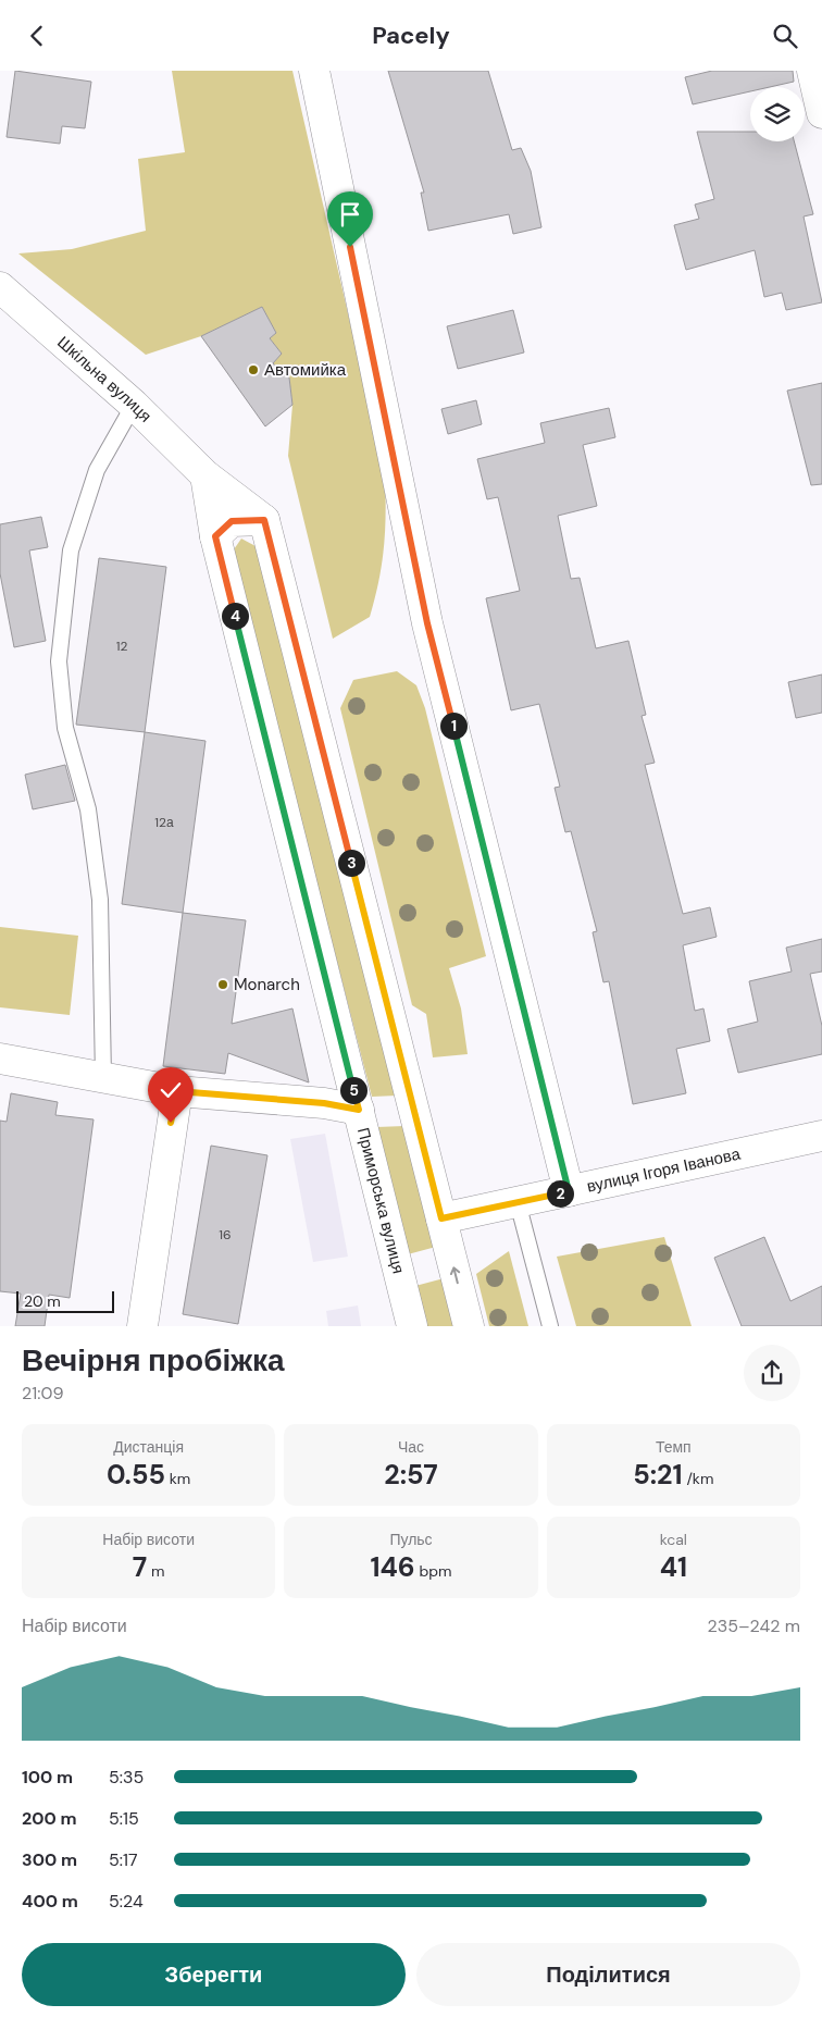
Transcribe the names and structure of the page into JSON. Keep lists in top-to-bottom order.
{
  "streets": {
    "street": ["Шкільна вулиця", "вулиця Ігоря Іванова", "Приморська вулиця"]
  },
  "crossings": [
    ["Шкільна вулиця", "Приморська вулиця"]
  ],
  "places": ["Автомийка", "Monarch"],
  "house_numbers": ["12", "12а", "16"],
  "scale_bar": "20 m",
  "page": {
    "header": "Pacely",
    "pins": [
      "4",
      "1",
      "3",
      "5",
      "2"
    ],
    "scale": "20 m",
    "heading": ["Вечірня пробіжка", "21:09"],
    "stats": [
      ["Дистанція", "0.55 km"],
      ["Час", "2:57"],
      ["Темп", "5:21 /km"],
      ["Набір висоти", "7 m"],
      ["Пульс", "146 bpm"],
      ["kcal", "41"]
    ],
    "chart": ["Набір висоти", "235–242 m"],
    "list": [
      {
        "name": "100 m",
        "note": "5:35"
      },
      {
        "name": "200 m",
        "note": "5:15"
      },
      {
        "name": "300 m",
        "note": "5:17"
      },
      {
        "name": "400 m",
        "note": "5:24"
      }
    ],
    "buttons": ["Зберегти", "Поділитися"]
  }
}
